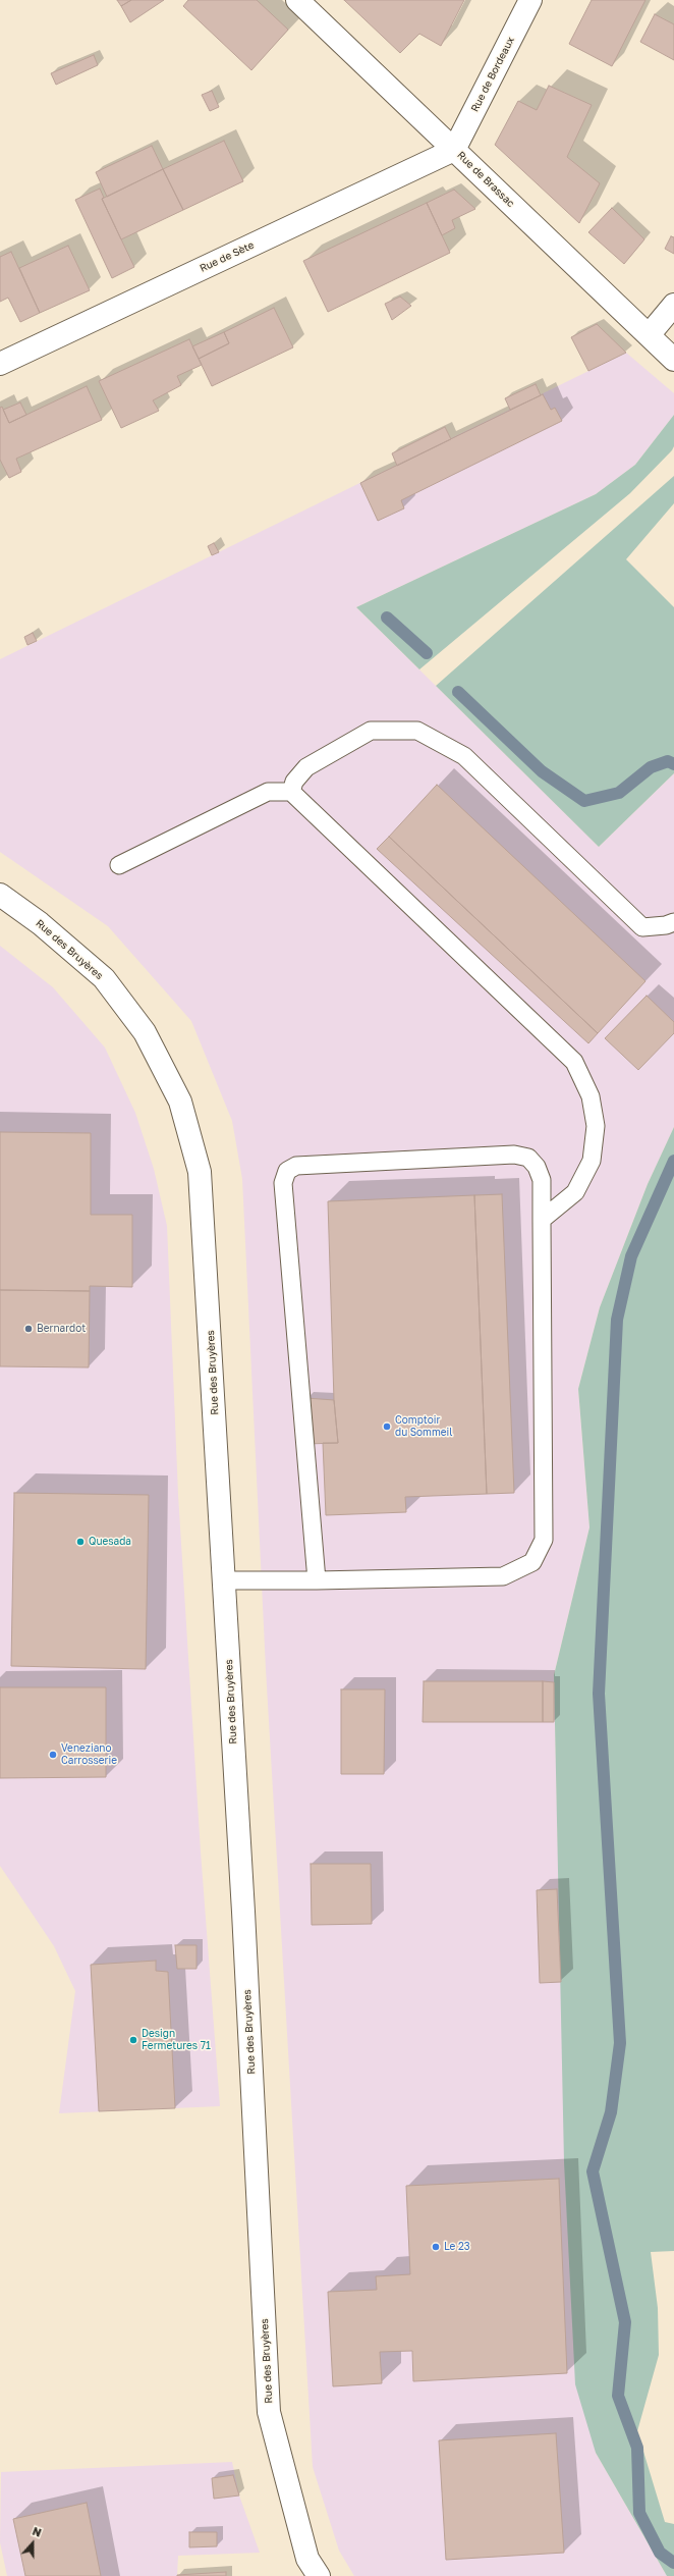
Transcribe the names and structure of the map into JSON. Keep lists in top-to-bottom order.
{
  "streets": {
    "street": [
      "Rue de Bordeaux",
      "Rue de Brassac",
      "Rue de Sète",
      "Rue des Bruyères"
    ]
  },
  "crossings": [
    ["Rue de Bordeaux", "Rue de Brassac"],
    ["Rue de Bordeaux", "Rue de Sète"],
    ["Rue de Brassac", "Rue de Sète"]
  ],
  "places": [
    "Bernardot",
    "Comptoir du Sommeil",
    "Quesada",
    "Veneziano Carrosserie",
    "Design Fermetures 71",
    "Le 23"
  ],
  "north": "top"
}
